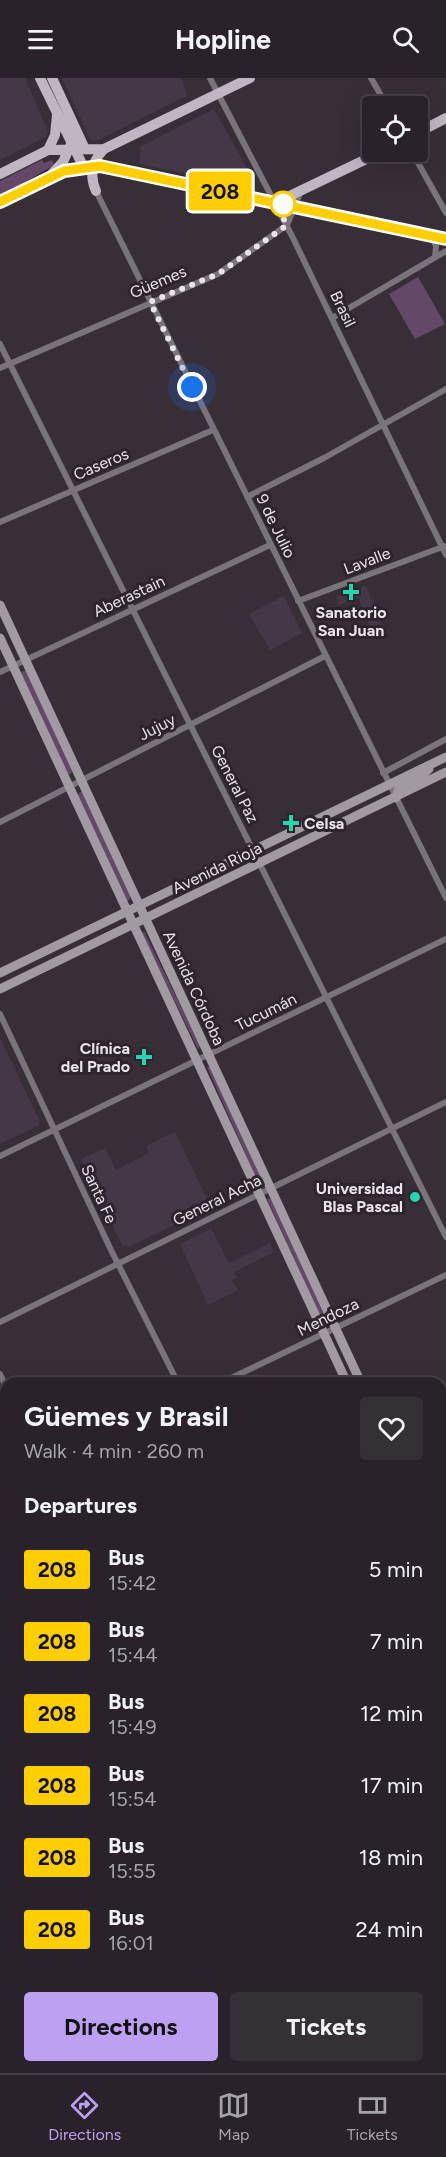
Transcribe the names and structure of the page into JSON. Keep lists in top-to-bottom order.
{
  "streets": {
    "main road": ["Avenida Rioja", "Avenida Córdoba"],
    "street": [
      "Güemes",
      "Brasil",
      "Caseros",
      "9 de Julio",
      "Lavalle",
      "Aberastain",
      "Jujuy",
      "General Paz",
      "Tucumán",
      "Santa Fe",
      "General Acha",
      "Mendoza"
    ]
  },
  "crossings": [
    ["Güemes", "Brasil"],
    ["Güemes", "9 de Julio"],
    ["Güemes", "General Paz"],
    ["Brasil", "Lavalle"],
    ["Caseros", "9 de Julio"],
    ["Caseros", "General Paz"],
    ["9 de Julio", "Lavalle"],
    ["9 de Julio", "Aberastain"],
    ["9 de Julio", "Jujuy"],
    ["9 de Julio", "Avenida Rioja"],
    ["Aberastain", "General Paz"],
    ["Aberastain", "Avenida Córdoba"],
    ["Jujuy", "General Paz"],
    ["Jujuy", "Avenida Córdoba"],
    ["General Paz", "Avenida Rioja"],
    ["General Paz", "Tucumán"],
    ["General Paz", "General Acha"],
    ["Avenida Rioja", "Avenida Córdoba"],
    ["Avenida Córdoba", "Tucumán"],
    ["Avenida Córdoba", "General Acha"],
    ["Avenida Córdoba", "Mendoza"],
    ["Tucumán", "Santa Fe"],
    ["Santa Fe", "General Acha"]
  ],
  "places": {
    "health": ["Sanatorio San Juan", "Celsa", "Clínica del Prado"],
    "other": ["Universidad Blas Pascal"]
  },
  "lines": ["bus line 208"],
  "page": {
    "header": "Hopline",
    "on_map": "208",
    "heading": [
      ["Güemes y Brasil", "Walk · 4 min · 260 m"],
      "Departures"
    ],
    "list": [
      {
        "mark": "208",
        "name": "Bus",
        "note": "15:42",
        "value": "5 min"
      },
      {
        "mark": "208",
        "name": "Bus",
        "note": "15:44",
        "value": "7 min"
      },
      {
        "mark": "208",
        "name": "Bus",
        "note": "15:49",
        "value": "12 min"
      },
      {
        "mark": "208",
        "name": "Bus",
        "note": "15:54",
        "value": "17 min"
      },
      {
        "mark": "208",
        "name": "Bus",
        "note": "15:55",
        "value": "18 min"
      },
      {
        "mark": "208",
        "name": "Bus",
        "note": "16:01",
        "value": "24 min"
      }
    ],
    "buttons": ["Directions", "Tickets"],
    "tabs": ["Directions", "Map", "Tickets"]
  }
}
